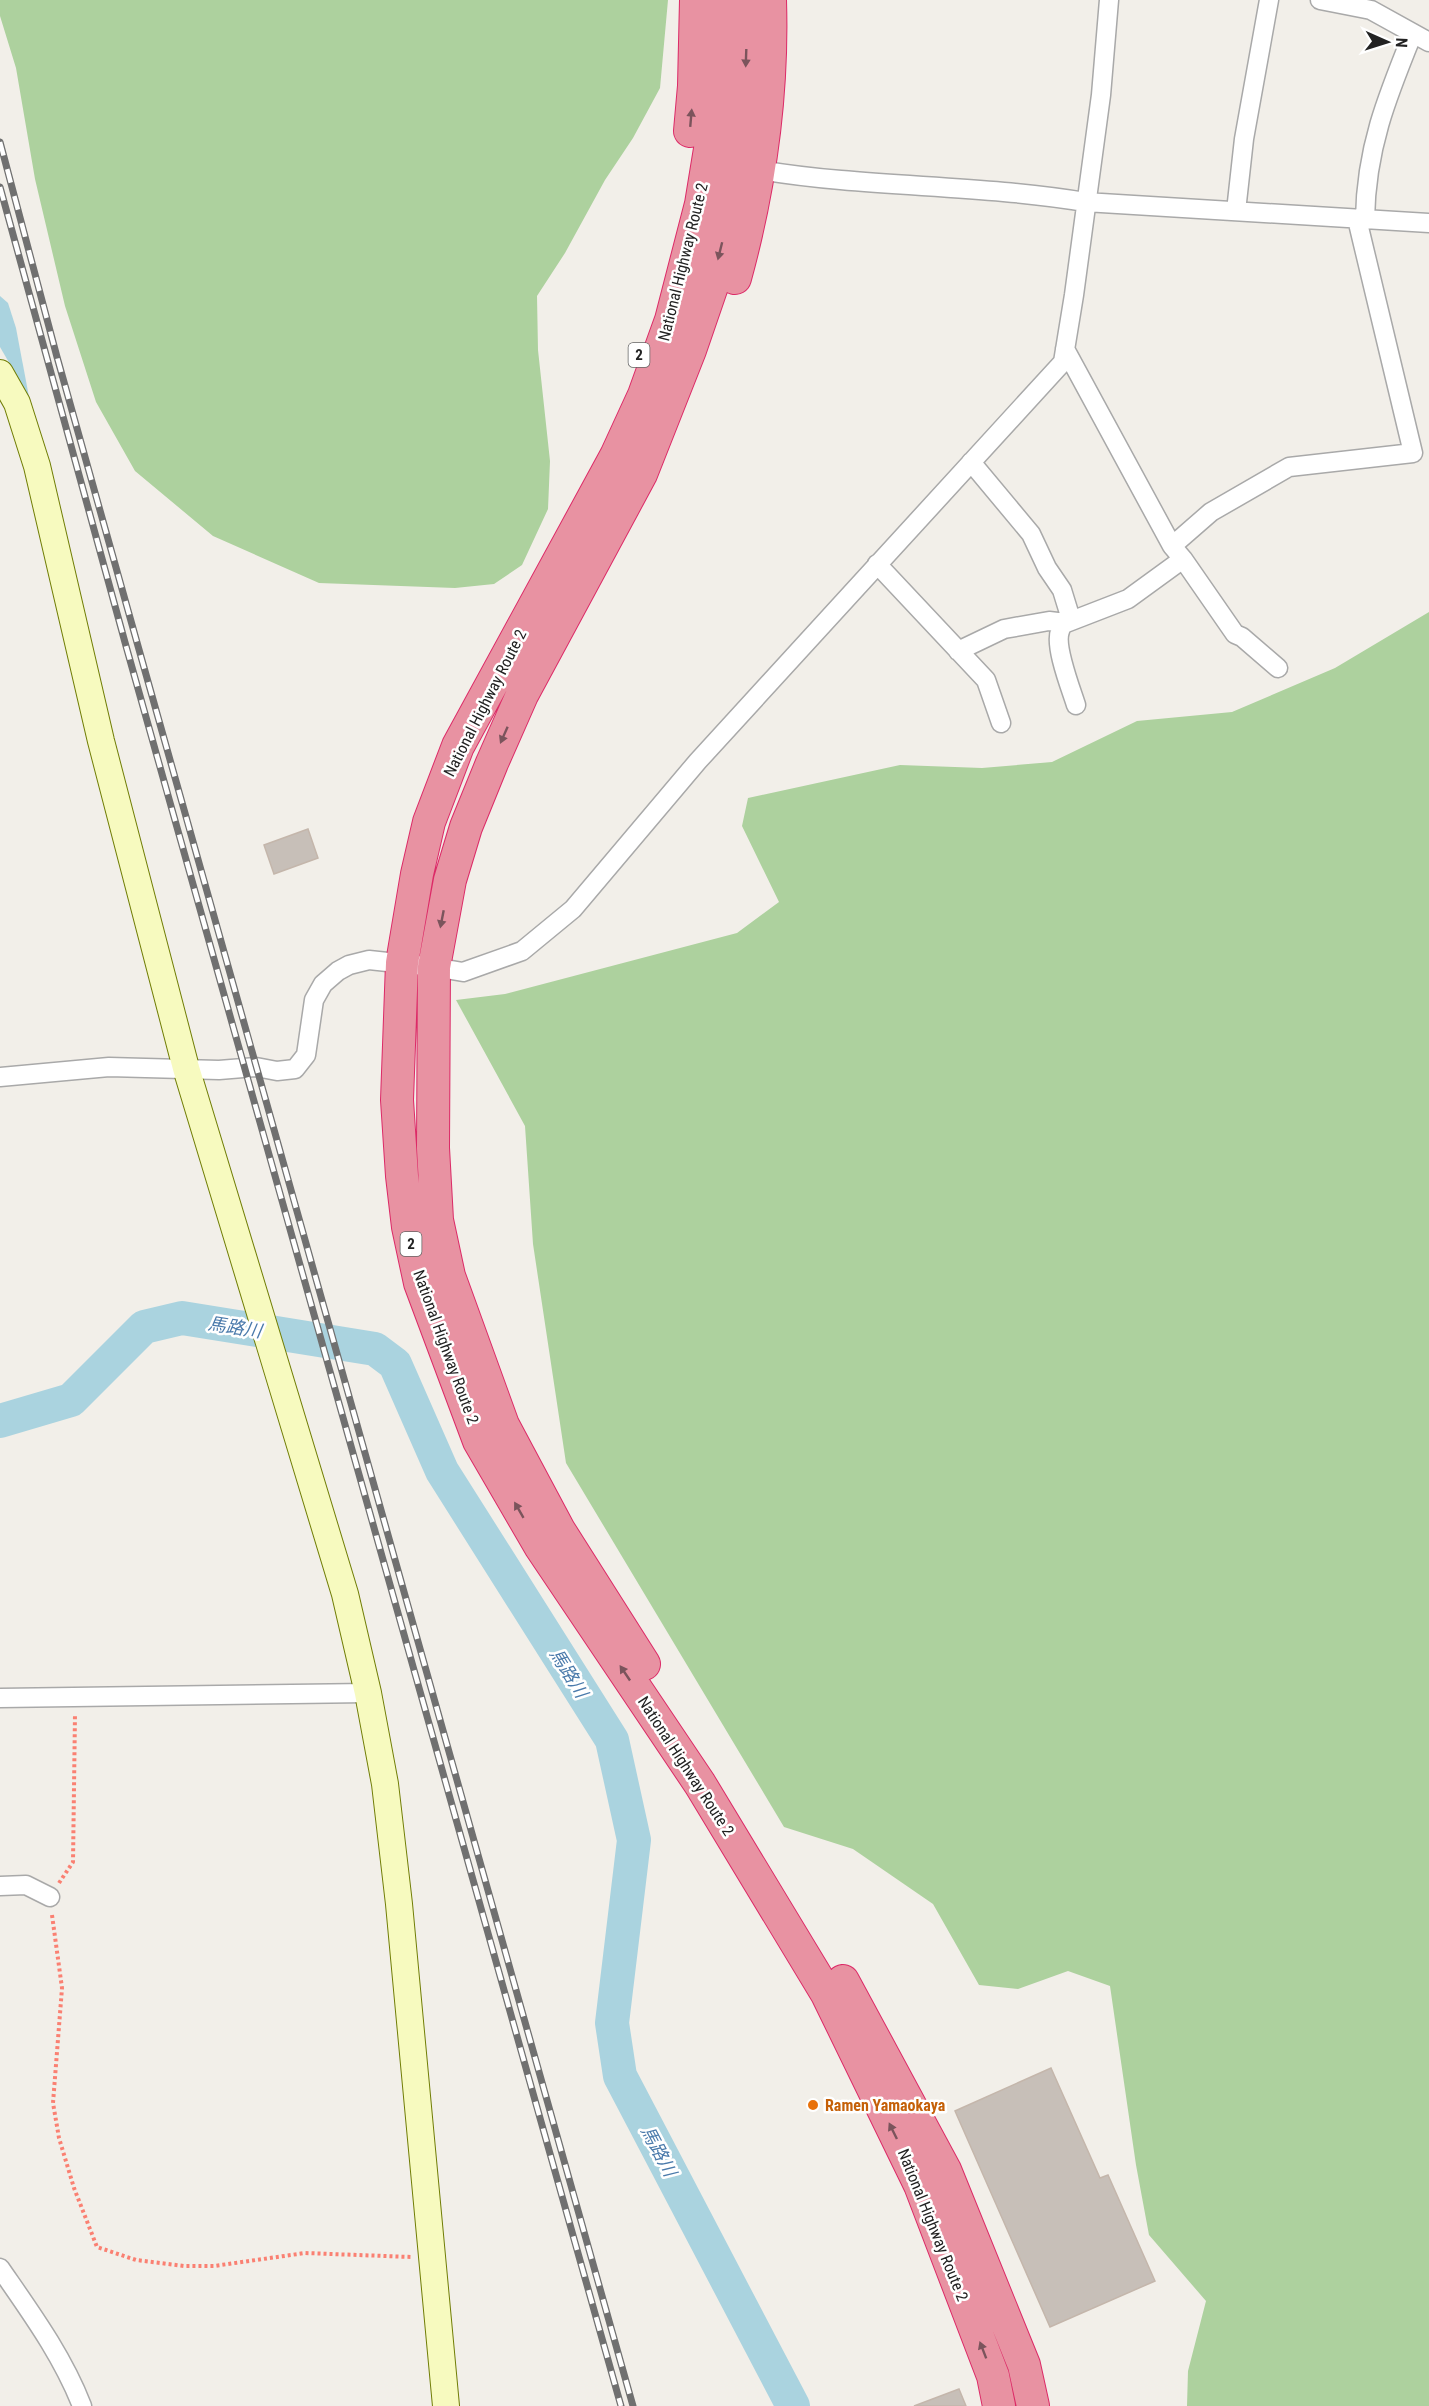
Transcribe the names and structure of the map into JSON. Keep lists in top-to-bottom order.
{
  "streets": {
    "highway": ["National Highway Route 2", "2"]
  },
  "crossings": [
    ["National Highway Route 2", "2"]
  ],
  "water": ["馬路川"],
  "places": ["Ramen Yamaokaya"],
  "north": "right"
}
